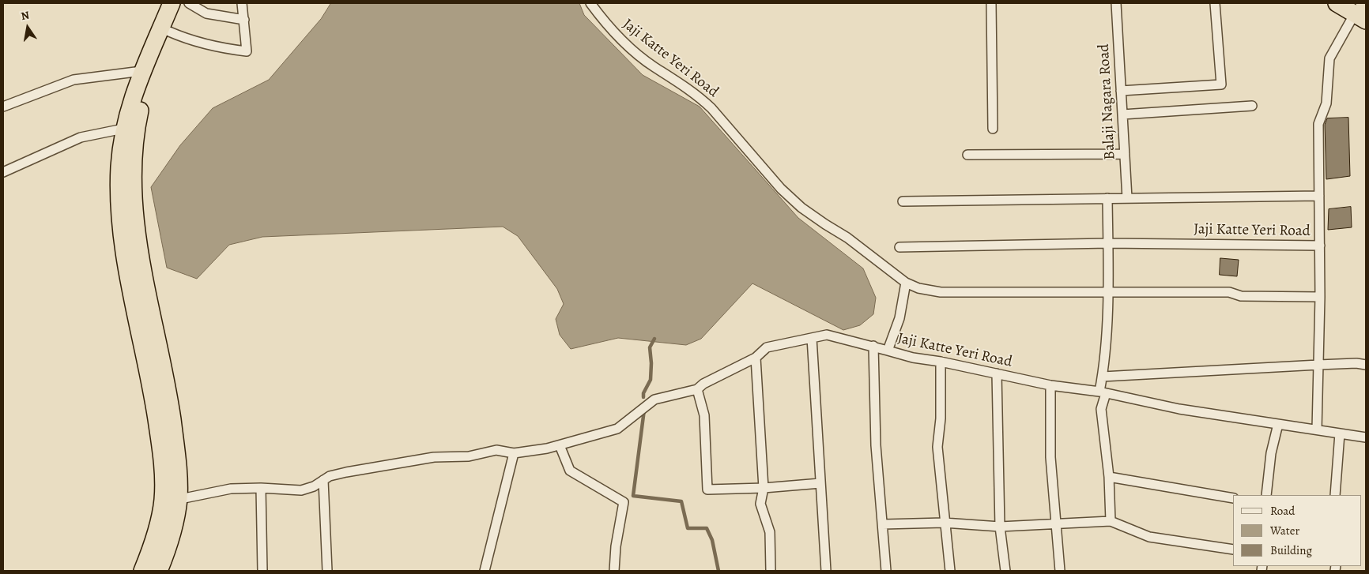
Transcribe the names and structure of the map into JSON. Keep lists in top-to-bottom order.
{
  "streets": {
    "street": ["Jaji Katte Yeri Road", "Balaji Nagara Road"]
  },
  "legend": ["Road", "Water", "Building"],
  "north": "top"
}
